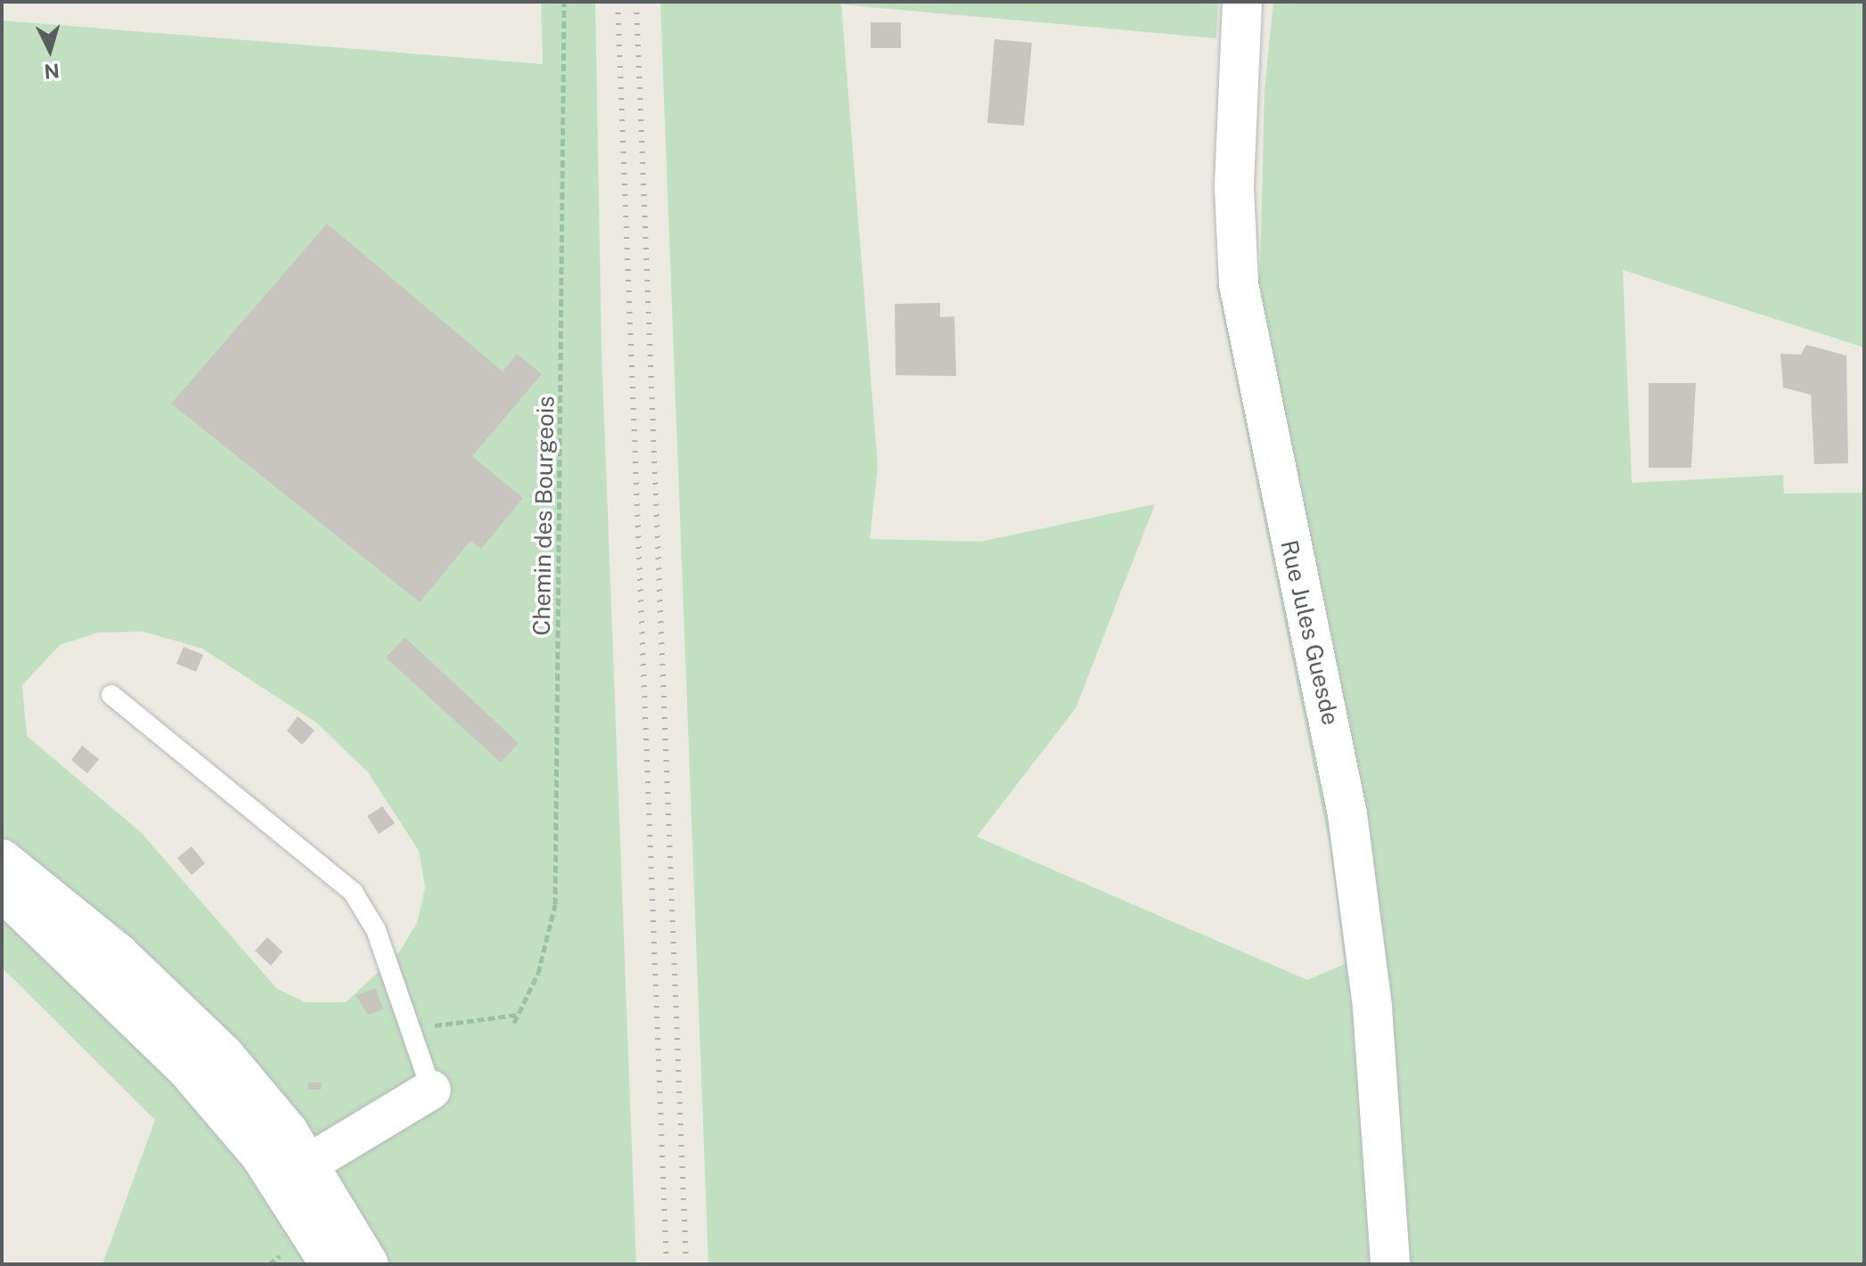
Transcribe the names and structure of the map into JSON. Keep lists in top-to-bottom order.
{
  "streets": {
    "street": ["Rue Jules Guesde"],
    "path": ["Chemin des Bourgeois"]
  },
  "north": "bottom"
}
